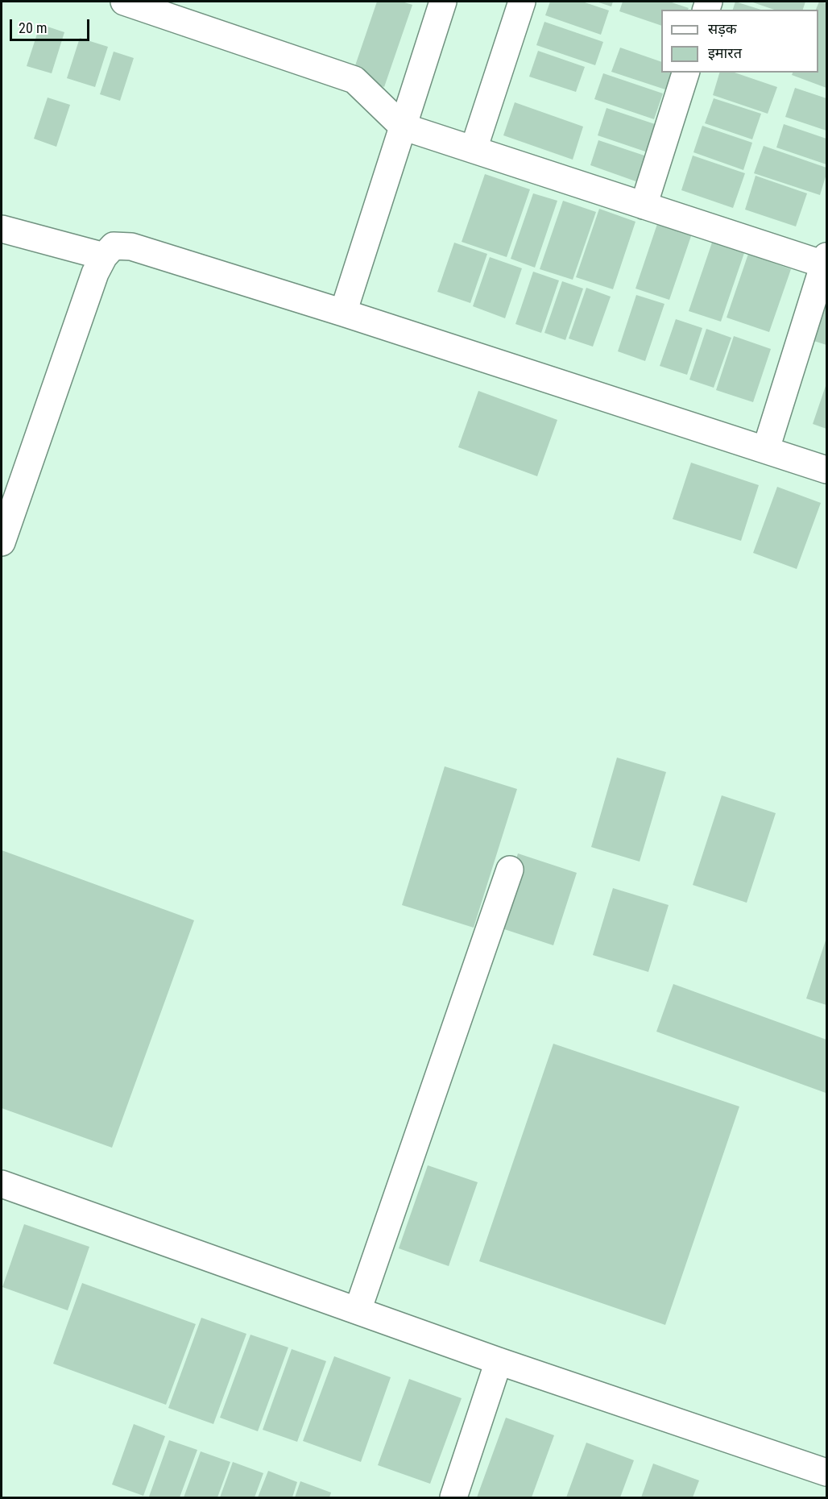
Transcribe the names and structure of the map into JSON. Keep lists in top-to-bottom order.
{
  "legend": ["सड़क", "इमारत"],
  "scale_bar": "20 m"
}
